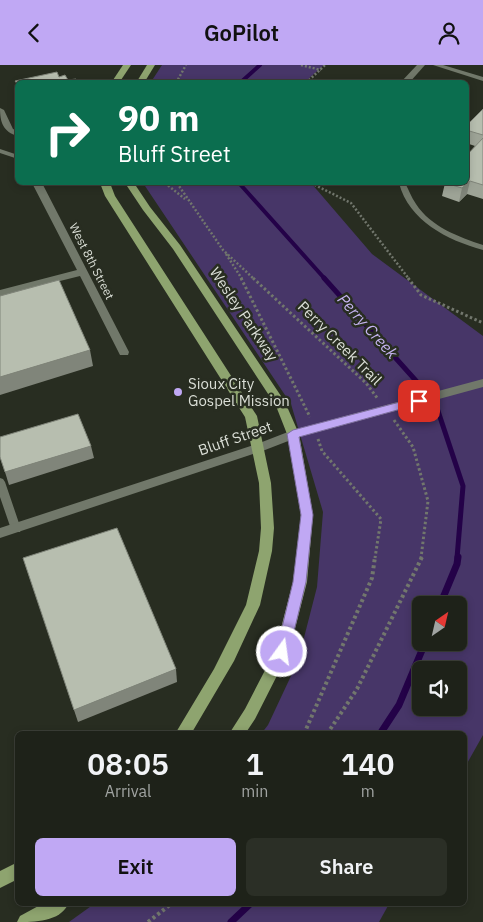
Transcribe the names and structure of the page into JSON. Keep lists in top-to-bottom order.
{
  "streets": {
    "main road": ["Wesley Parkway"],
    "street": ["West 8th Street", "Bluff Street"],
    "path": ["Perry Creek Trail"]
  },
  "crossings": [
    ["Wesley Parkway", "Bluff Street"]
  ],
  "water": ["Perry Creek"],
  "places": ["Sioux City Gospel Mission"],
  "north": "top right",
  "page": {
    "header": "GoPilot",
    "turn": ["90 m", "Bluff Street"],
    "eta": [
      "08:05",
      "Arrival",
      "1",
      "min",
      "140",
      "m"
    ],
    "buttons": ["Exit", "Share"]
  }
}
